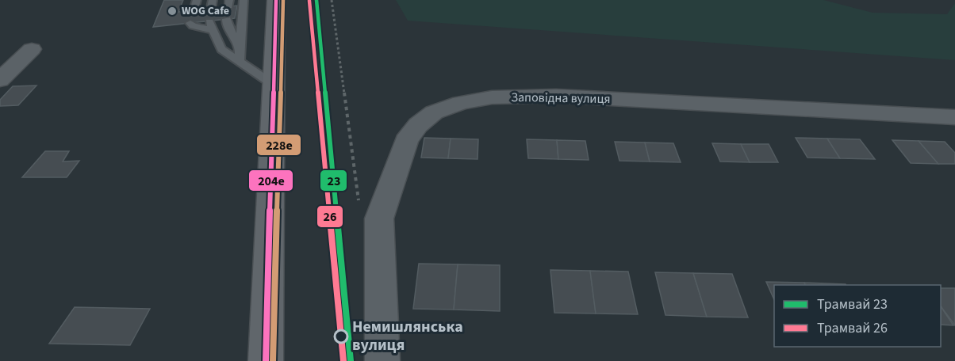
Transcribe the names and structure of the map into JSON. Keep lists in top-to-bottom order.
{
  "streets": {
    "street": ["Заповідна вулиця"]
  },
  "places": ["WOG Cafe", "Немишлянська вулиця"],
  "lines": [
    "tram line 23",
    "transit line 204е",
    "transit line 228е",
    "tram line 26"
  ],
  "legend": ["Трамвай 23", "Трамвай 26"]
}
